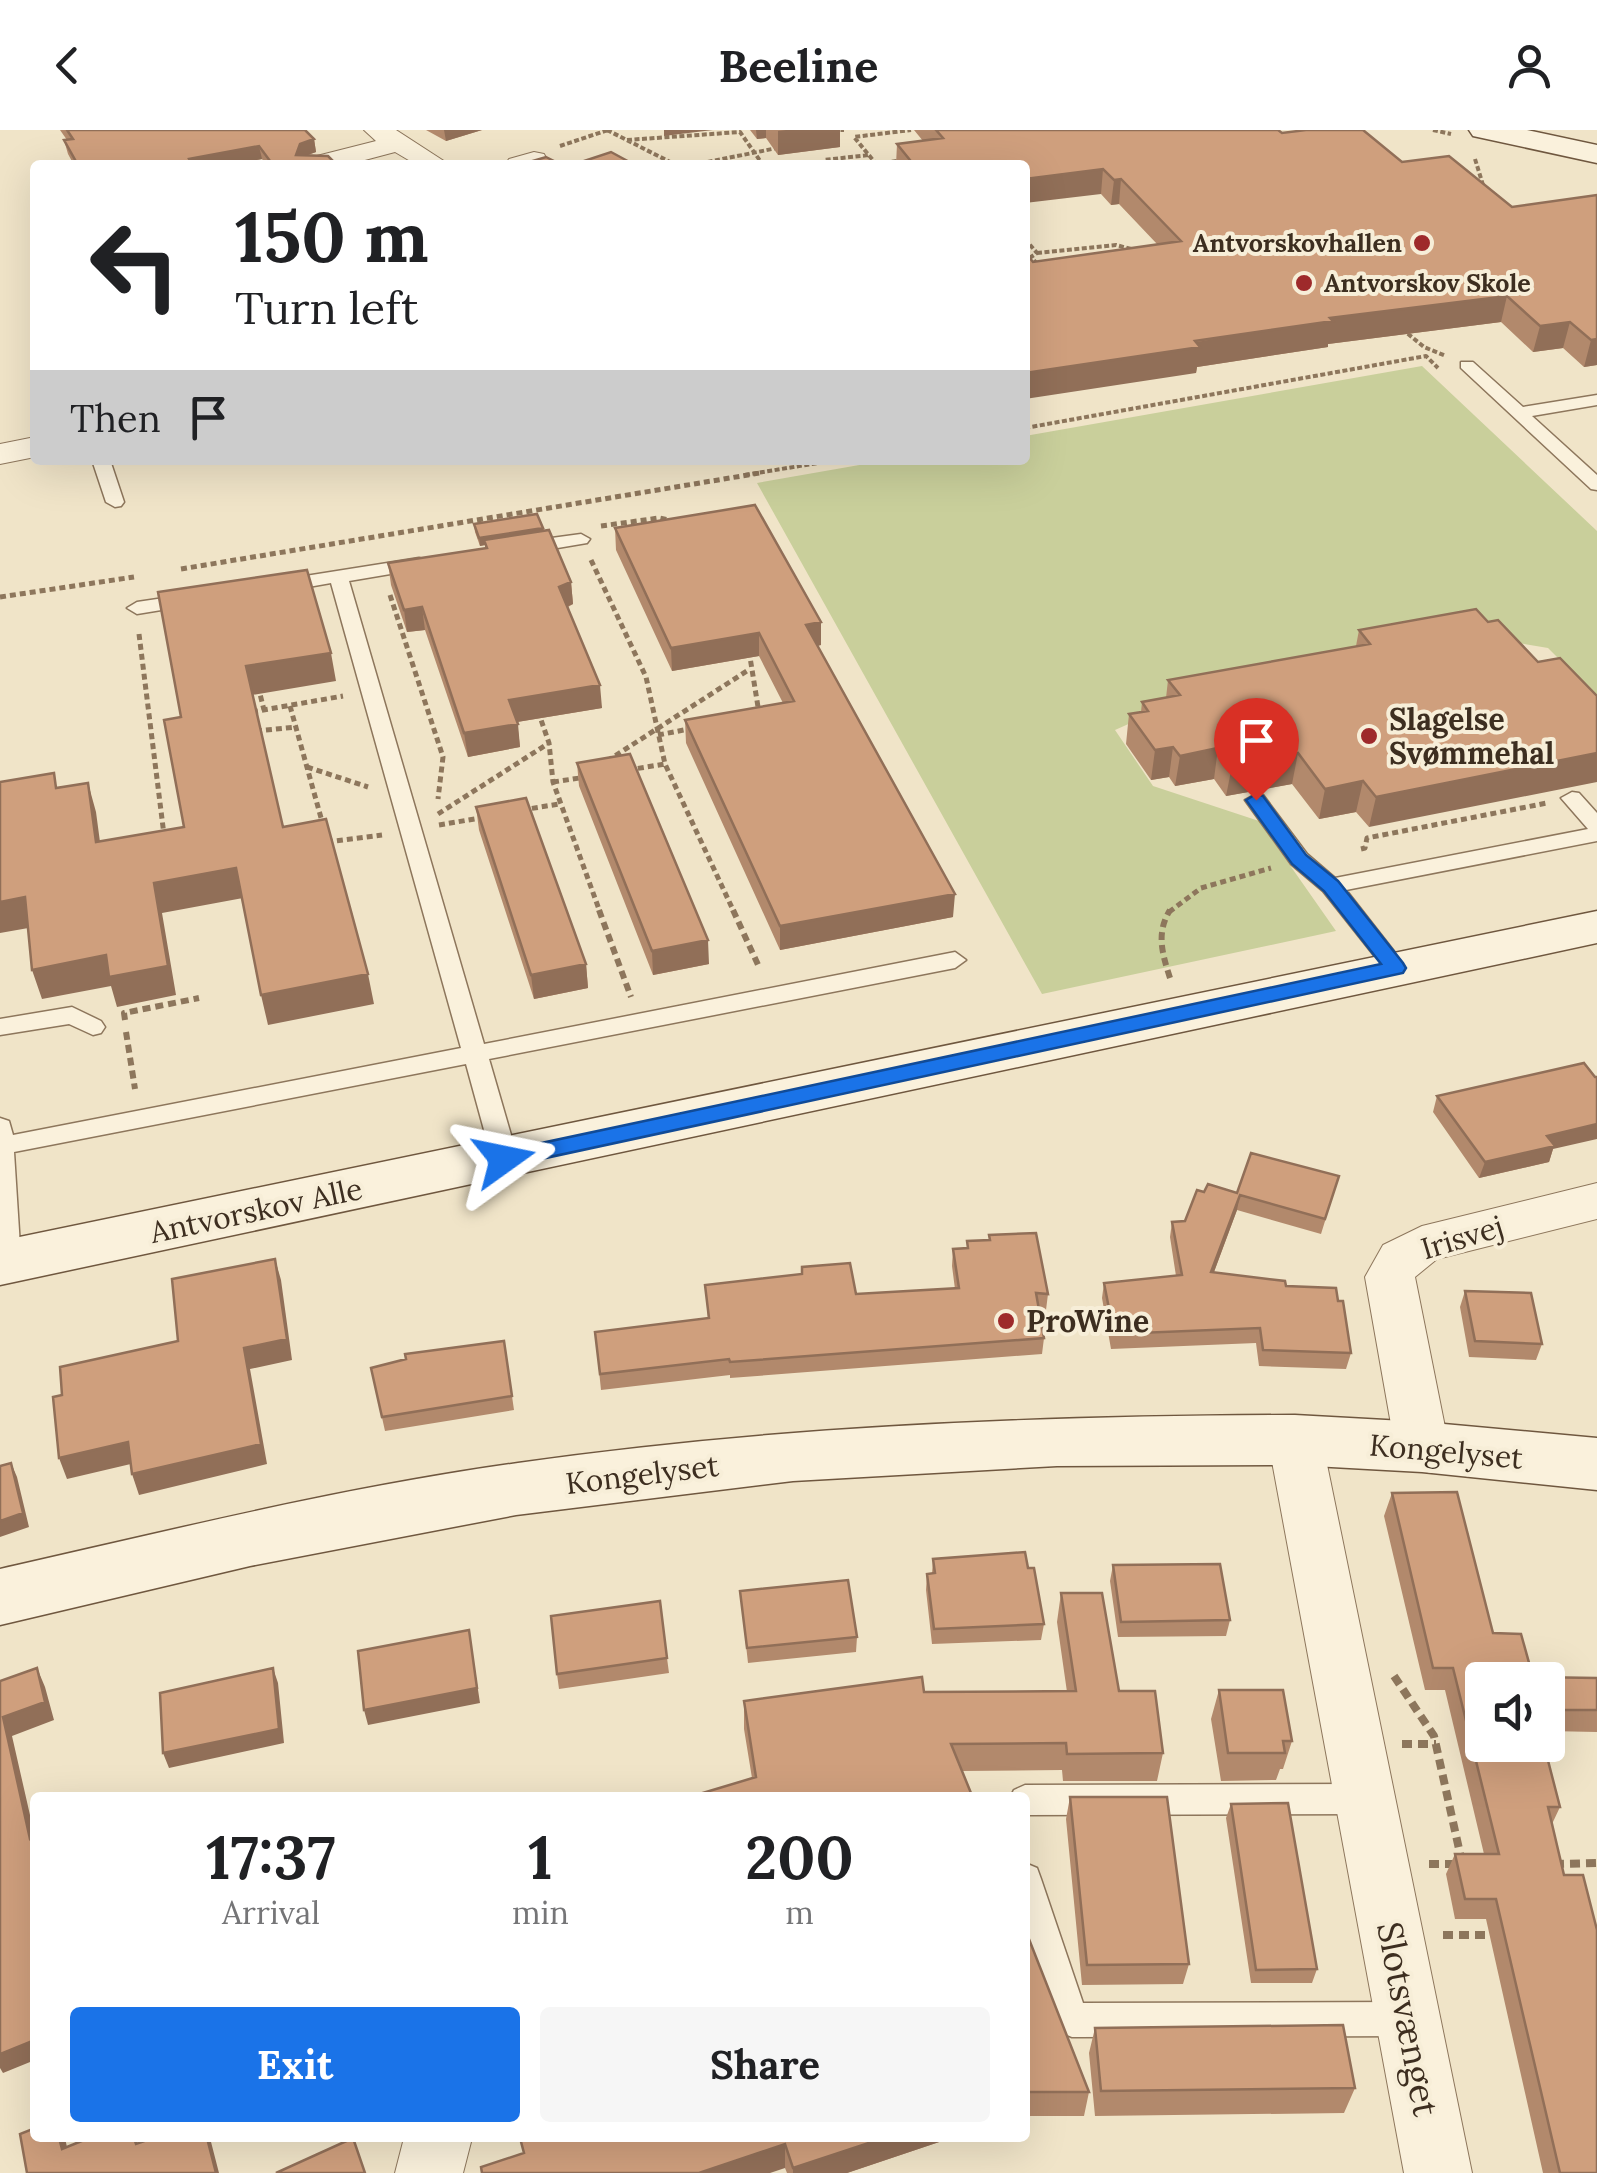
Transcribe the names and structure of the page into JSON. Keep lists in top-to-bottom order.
{
  "streets": {
    "street": [
      "Antvorskov Alle",
      "Irisvej",
      "Kongelyset",
      "Slotsvænget"
    ]
  },
  "crossings": [
    ["Irisvej", "Kongelyset"]
  ],
  "places": [
    "Antvorskovhallen",
    "Antvorskov Skole",
    "Slagelse Svømmehal",
    "ProWine"
  ],
  "page": {
    "header": "Beeline",
    "turn": ["150 m", "Turn left"],
    "then": "Then",
    "eta": [
      "17:37",
      "Arrival",
      "1",
      "min",
      "200",
      "m"
    ],
    "buttons": ["Exit", "Share"]
  }
}
